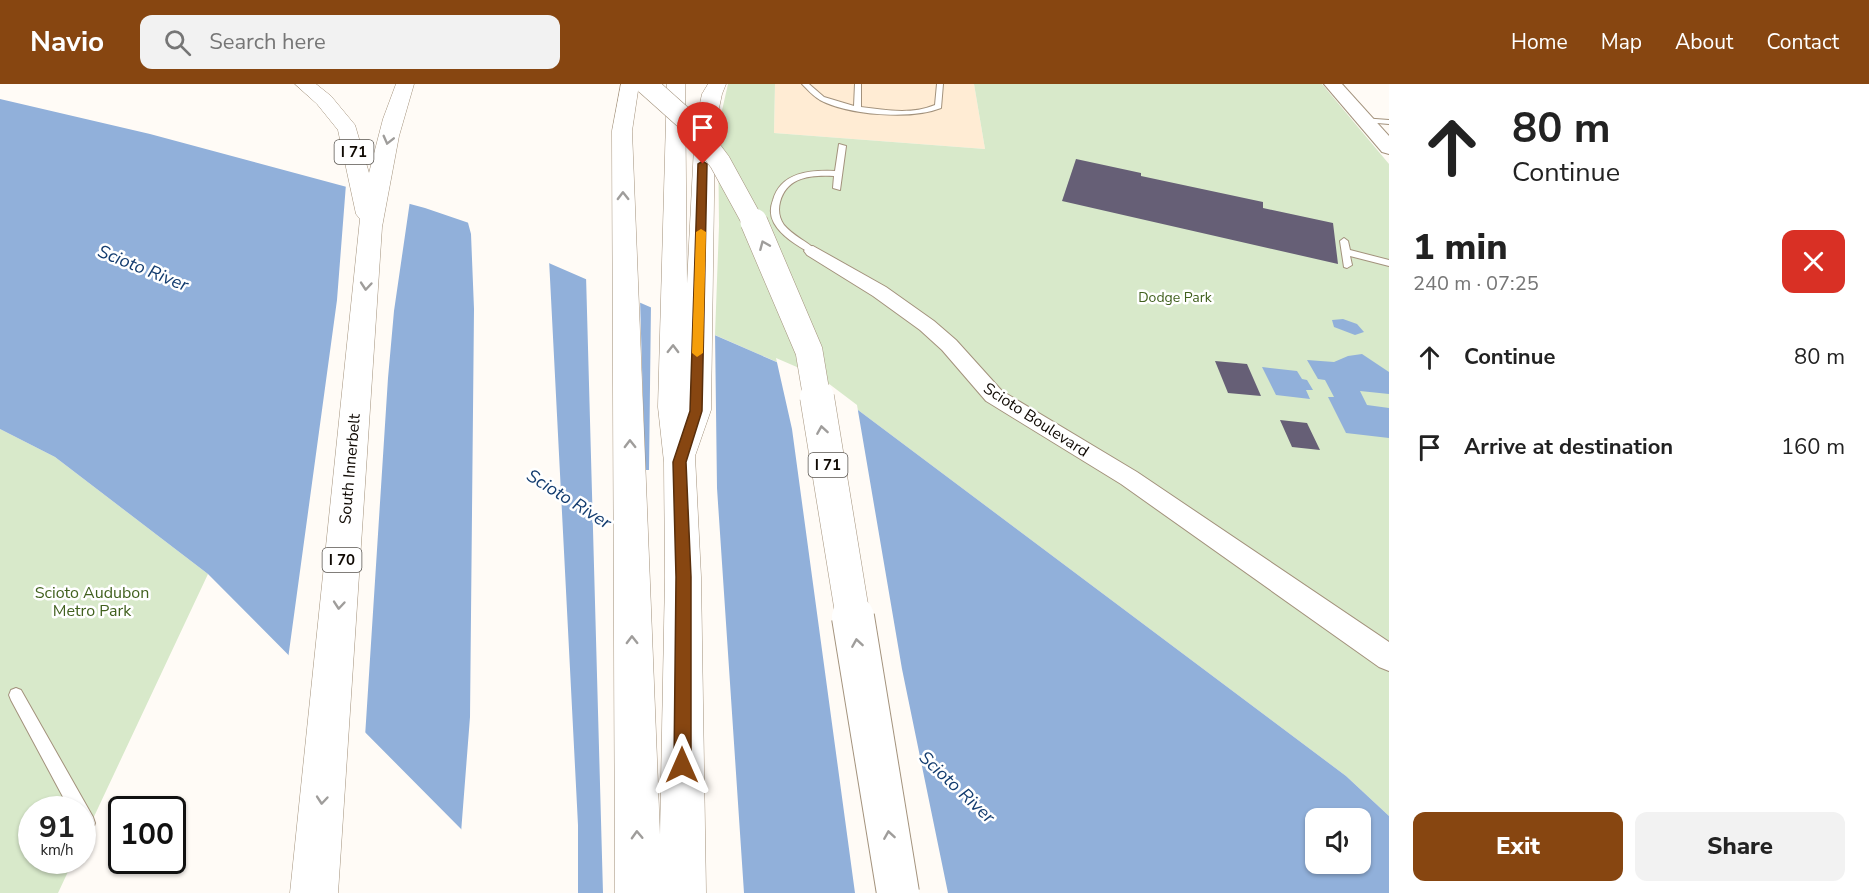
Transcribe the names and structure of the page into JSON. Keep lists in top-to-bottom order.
{
  "streets": {
    "highway": ["I 71", "South Innerbelt", "I 70"],
    "street": ["Scioto Boulevard"]
  },
  "crossings": [
    ["I 71", "South Innerbelt"]
  ],
  "water": ["Scioto River"],
  "parks": ["Dodge Park", "Scioto Audubon Metro Park"],
  "page": {
    "header": "Navio",
    "search": "Search here",
    "nav": [
      "Home",
      "Map",
      "About",
      "Contact"
    ],
    "turn": ["80 m", "Continue"],
    "heading": ["1 min", "240 m · 07:25"],
    "list": [
      {
        "name": "Continue",
        "value": "80 m"
      },
      {
        "name": "Arrive at destination",
        "value": "160 m"
      }
    ],
    "speed": "91 km/h",
    "limit": "100",
    "buttons": ["Exit", "Share"]
  }
}
